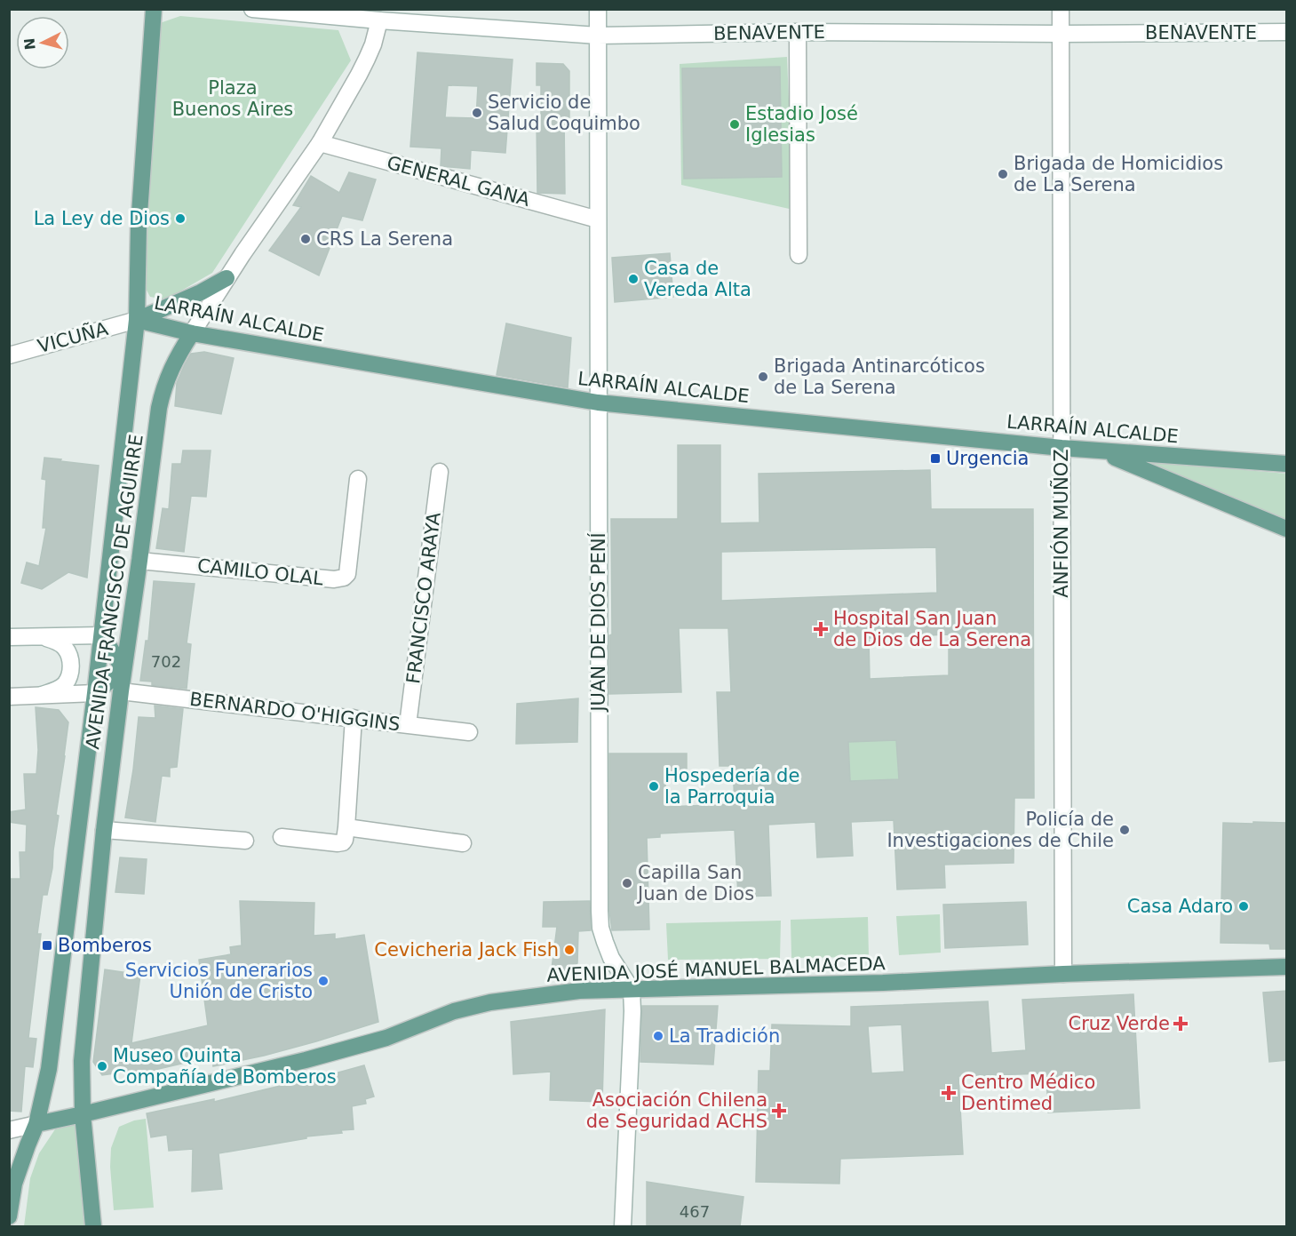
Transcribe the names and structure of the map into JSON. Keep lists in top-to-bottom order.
{
  "streets": {
    "main road": ["LARRAÍN ALCALDE", "AVENIDA FRANCISCO DE AGUIRRE", "AVENIDA JOSÉ MANUEL BALMACEDA"],
    "street": [
      "BENAVENTE",
      "GENERAL GANA",
      "VICUÑA",
      "ANFIÓN MUÑOZ",
      "CAMILO OLAL",
      "FRANCISCO ARAYA",
      "JUAN DE DIOS PENÍ",
      "BERNARDO O'HIGGINS"
    ]
  },
  "crossings": [
    ["BENAVENTE", "ANFIÓN MUÑOZ"],
    ["BENAVENTE", "AVENIDA FRANCISCO DE AGUIRRE"],
    ["BENAVENTE", "JUAN DE DIOS PENÍ"],
    ["GENERAL GANA", "AVENIDA FRANCISCO DE AGUIRRE"],
    ["GENERAL GANA", "JUAN DE DIOS PENÍ"],
    ["LARRAÍN ALCALDE", "VICUÑA"],
    ["LARRAÍN ALCALDE", "ANFIÓN MUÑOZ"],
    ["LARRAÍN ALCALDE", "AVENIDA FRANCISCO DE AGUIRRE"],
    ["LARRAÍN ALCALDE", "JUAN DE DIOS PENÍ"],
    ["VICUÑA", "AVENIDA FRANCISCO DE AGUIRRE"],
    ["ANFIÓN MUÑOZ", "AVENIDA JOSÉ MANUEL BALMACEDA"],
    ["CAMILO OLAL", "AVENIDA FRANCISCO DE AGUIRRE"],
    ["AVENIDA FRANCISCO DE AGUIRRE", "BERNARDO O'HIGGINS"],
    ["AVENIDA FRANCISCO DE AGUIRRE", "AVENIDA JOSÉ MANUEL BALMACEDA"],
    ["FRANCISCO ARAYA", "BERNARDO O'HIGGINS"],
    ["JUAN DE DIOS PENÍ", "AVENIDA JOSÉ MANUEL BALMACEDA"]
  ],
  "parks": ["Plaza Buenos Aires"],
  "places": {
    "other": [
      "Servicio de Salud Coquimbo",
      "Estadio José Iglesias",
      "Brigada de Homicidios de La Serena",
      "La Ley de Dios",
      "CRS La Serena",
      "Casa de Vereda Alta",
      "Brigada Antinarcóticos de La Serena",
      "Hospedería de la Parroquia",
      "Policía de Investigaciones de Chile",
      "Capilla San Juan de Dios",
      "Casa Adaro",
      "Cevicheria Jack Fish",
      "Servicios Funerarios Unión de Cristo",
      "La Tradición",
      "Museo Quinta Compañía de Bomberos"
    ],
    "transit": ["Urgencia", "Bomberos"],
    "health": [
      "Hospital San Juan de Dios de La Serena",
      "Cruz Verde",
      "Centro Médico Dentimed",
      "Asociación Chilena de Seguridad ACHS"
    ]
  },
  "house_numbers": ["702", "467"],
  "north": "left"
}
